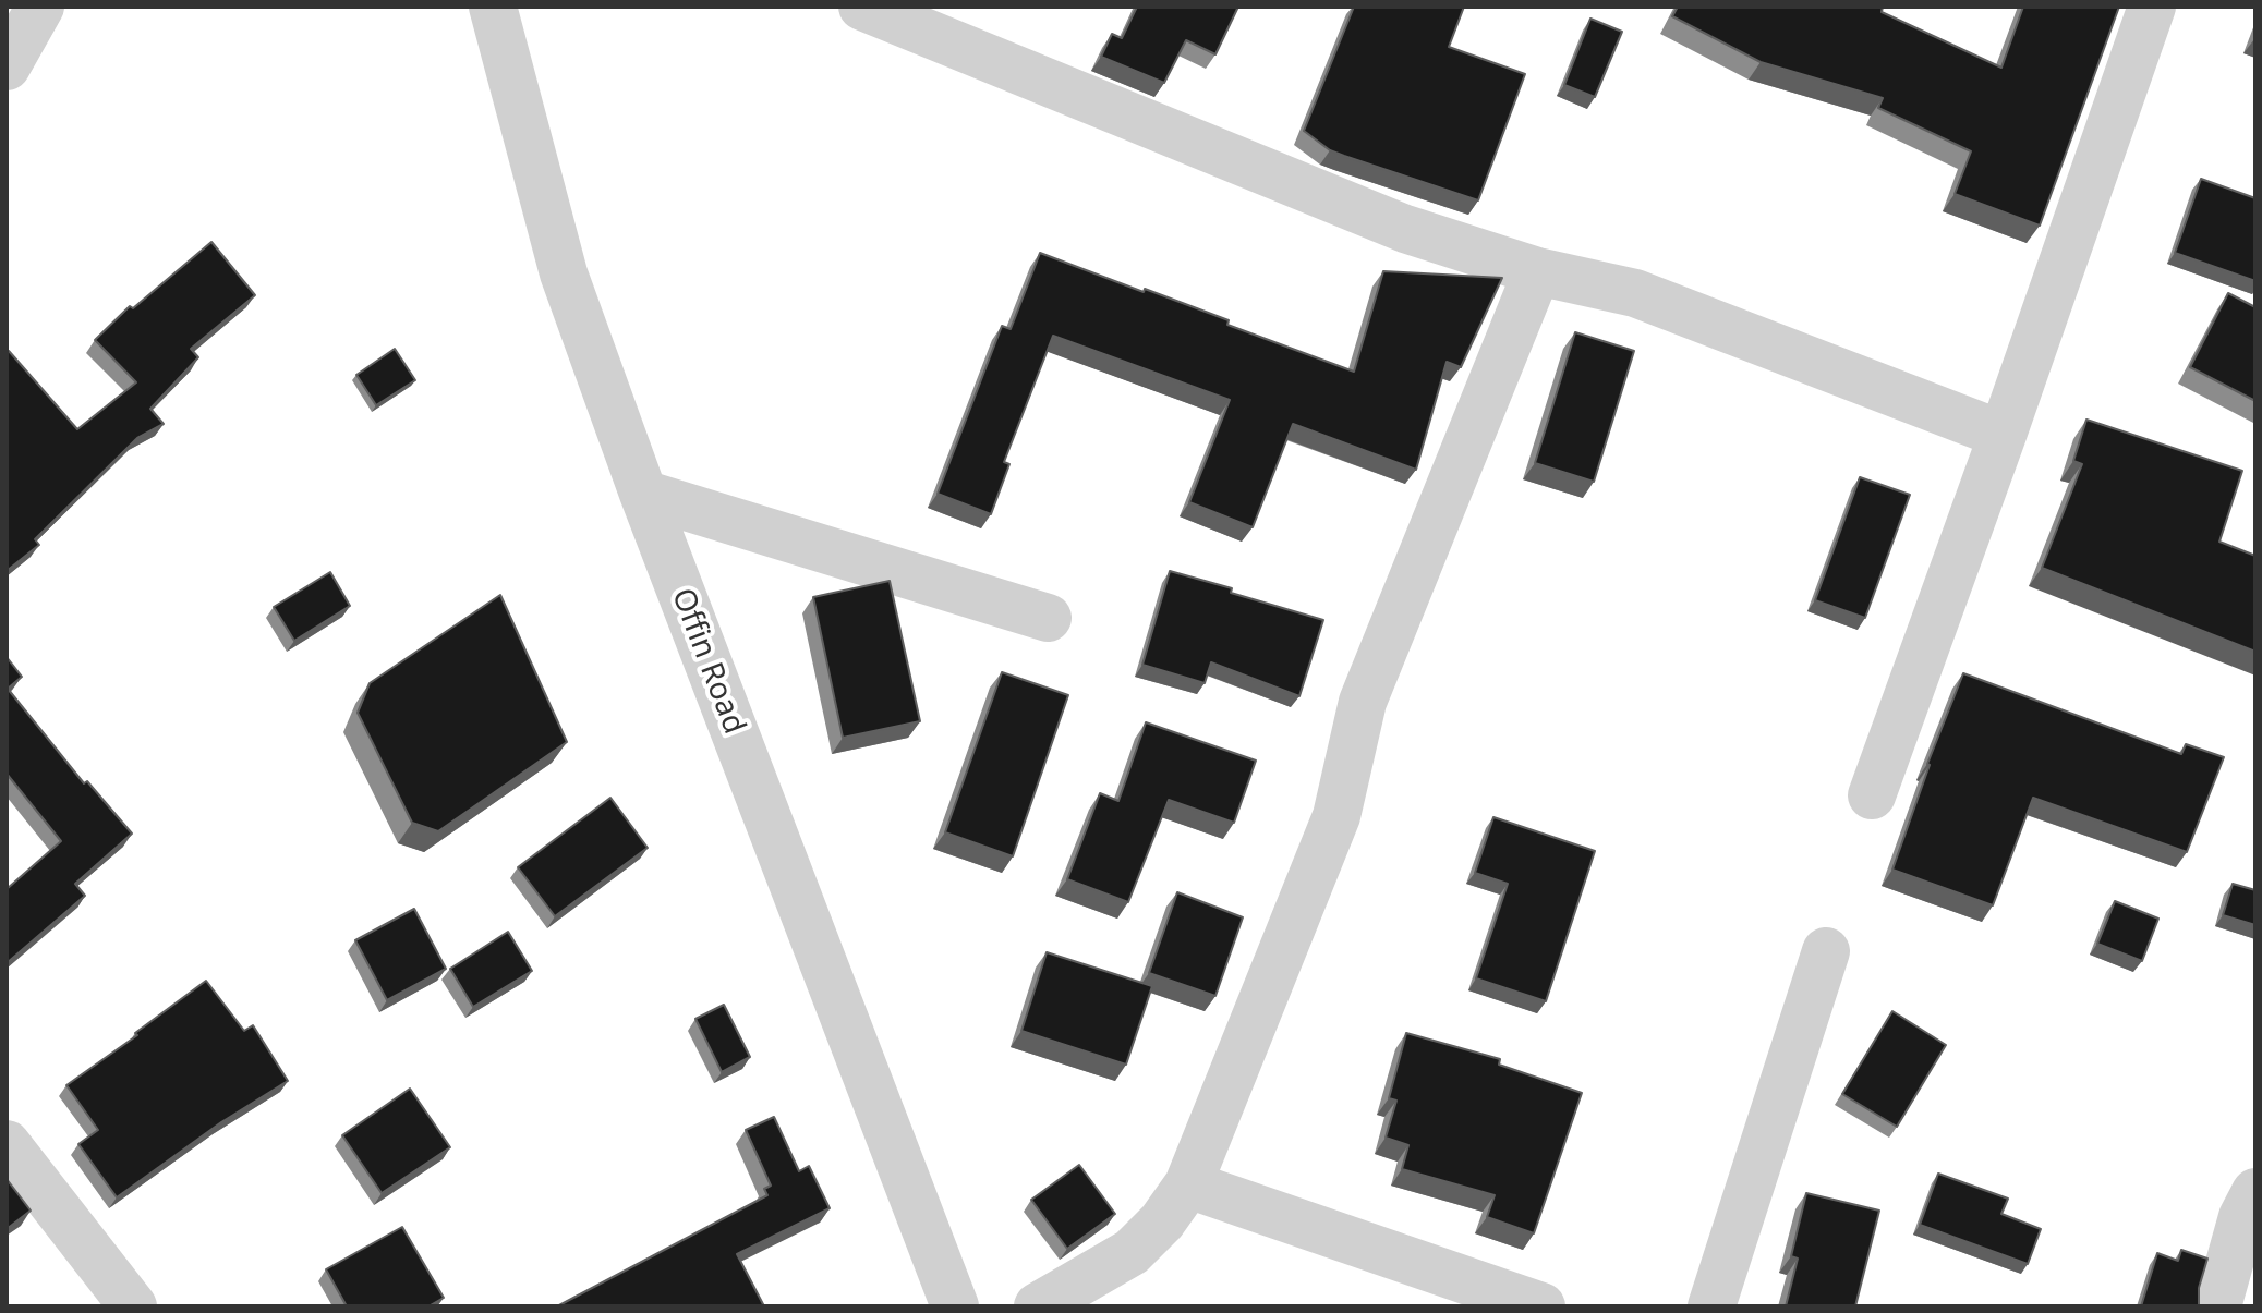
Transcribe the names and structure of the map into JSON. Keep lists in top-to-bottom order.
{
  "streets": {
    "street": ["Offin Road"]
  }
}
